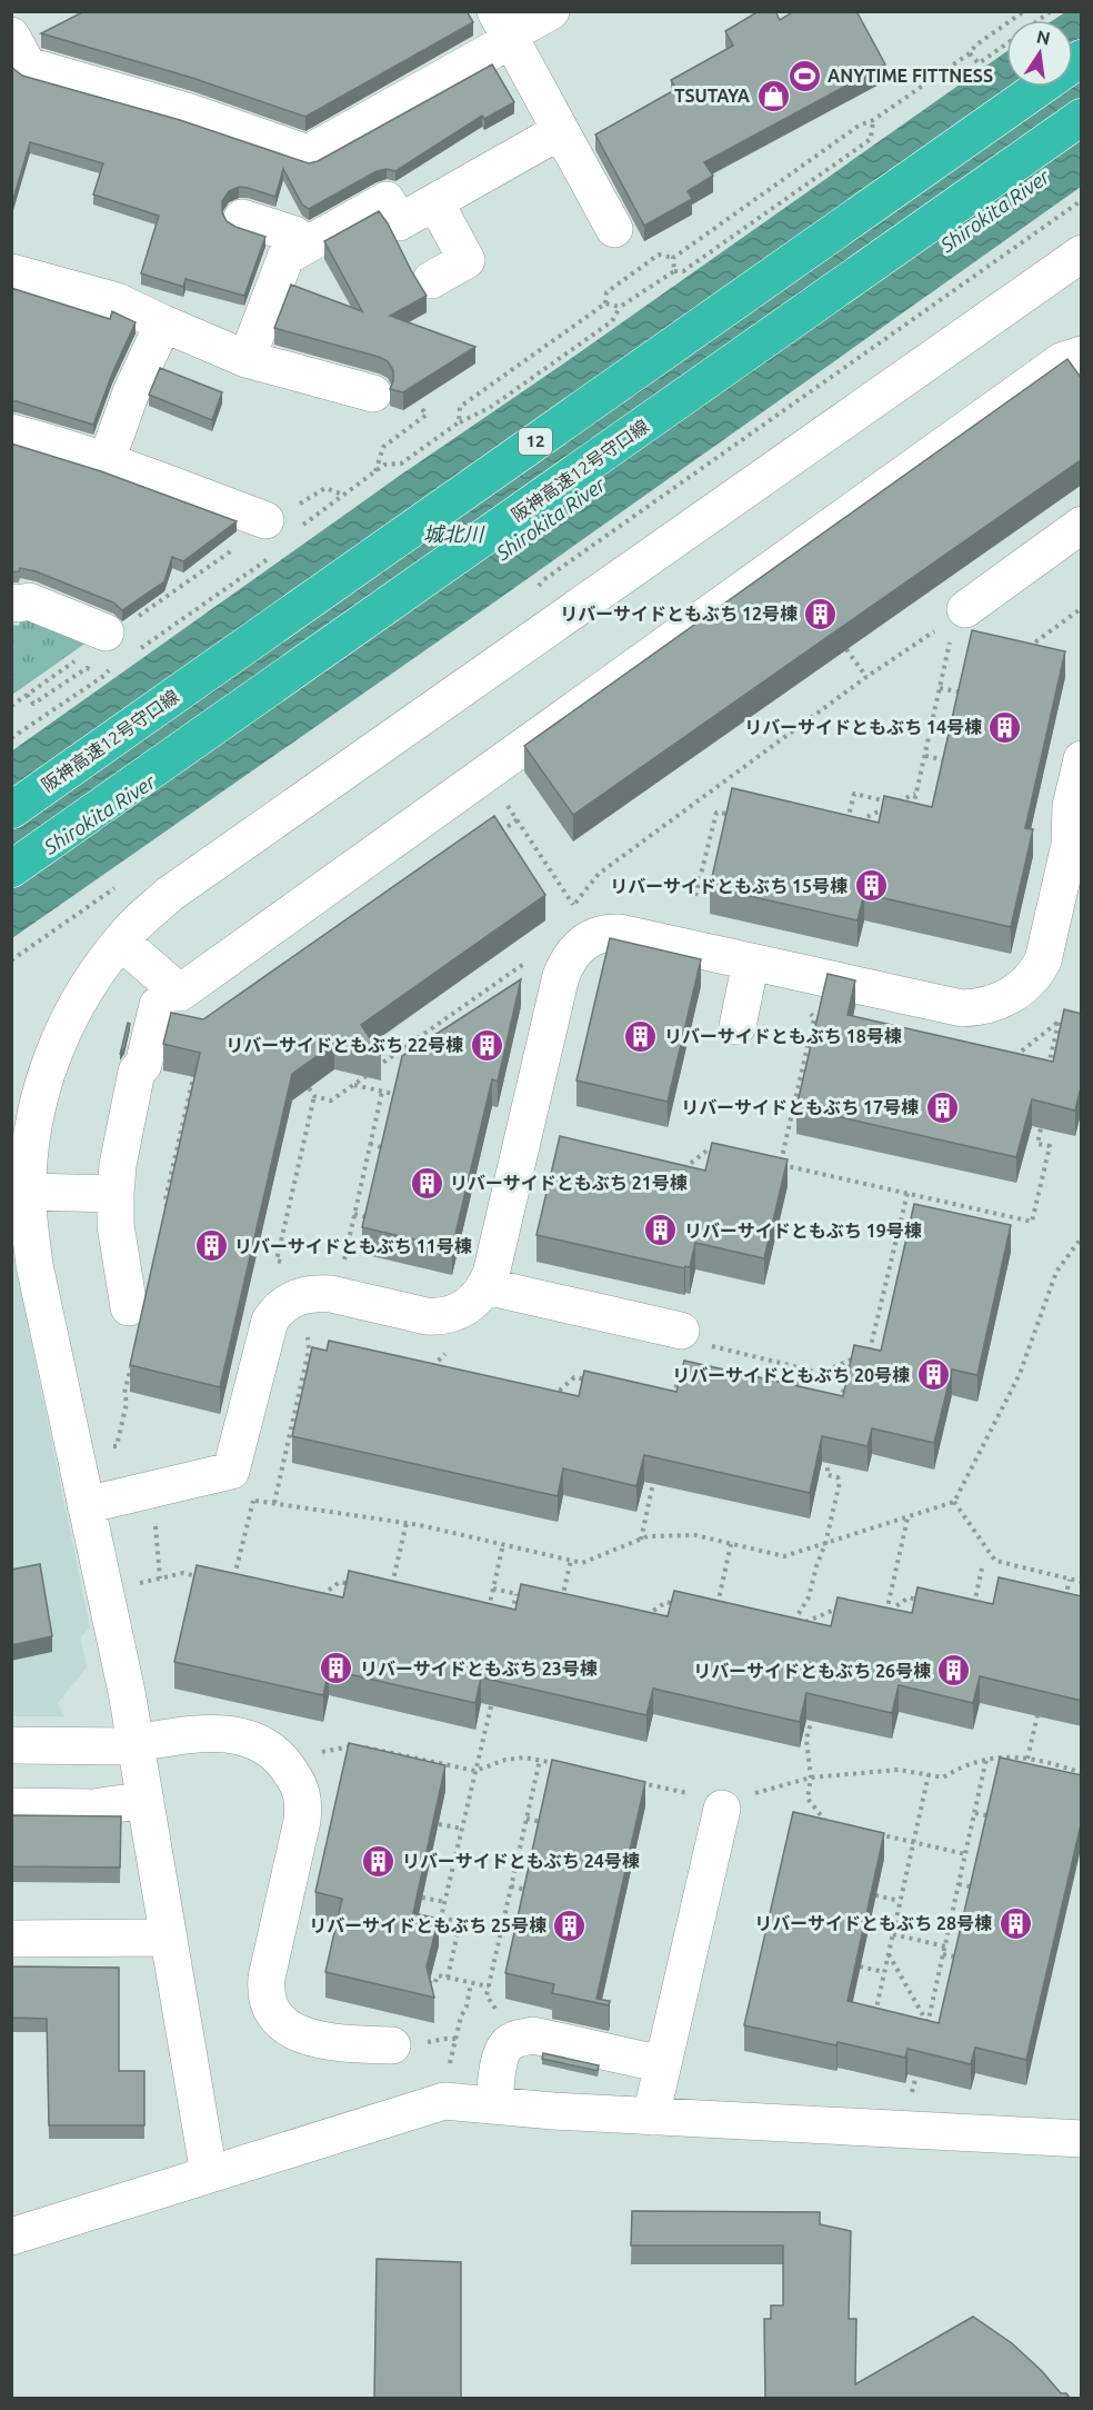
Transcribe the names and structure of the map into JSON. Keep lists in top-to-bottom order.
{
  "streets": {
    "highway": ["12", "阪神高速12号守口線"]
  },
  "water": ["Shirokita River", "城北川"],
  "places": {
    "sports": ["ANYTIME FITTNESS"],
    "shop": ["TSUTAYA"],
    "building": [
      "リバーサイドともぶち 12号棟",
      "リバーサイドともぶち 14号棟",
      "リバーサイドともぶち 15号棟",
      "リバーサイドともぶち 18号棟",
      "リバーサイドともぶち 22号棟",
      "リバーサイドともぶち 17号棟",
      "リバーサイドともぶち 21号棟",
      "リバーサイドともぶち 19号棟",
      "リバーサイドともぶち 11号棟",
      "リバーサイドともぶち 20号棟",
      "リバーサイドともぶち 23号棟",
      "リバーサイドともぶち 26号棟",
      "リバーサイドともぶち 24号棟",
      "リバーサイドともぶち 28号棟",
      "リバーサイドともぶち 25号棟"
    ]
  },
  "north": "top"
}
